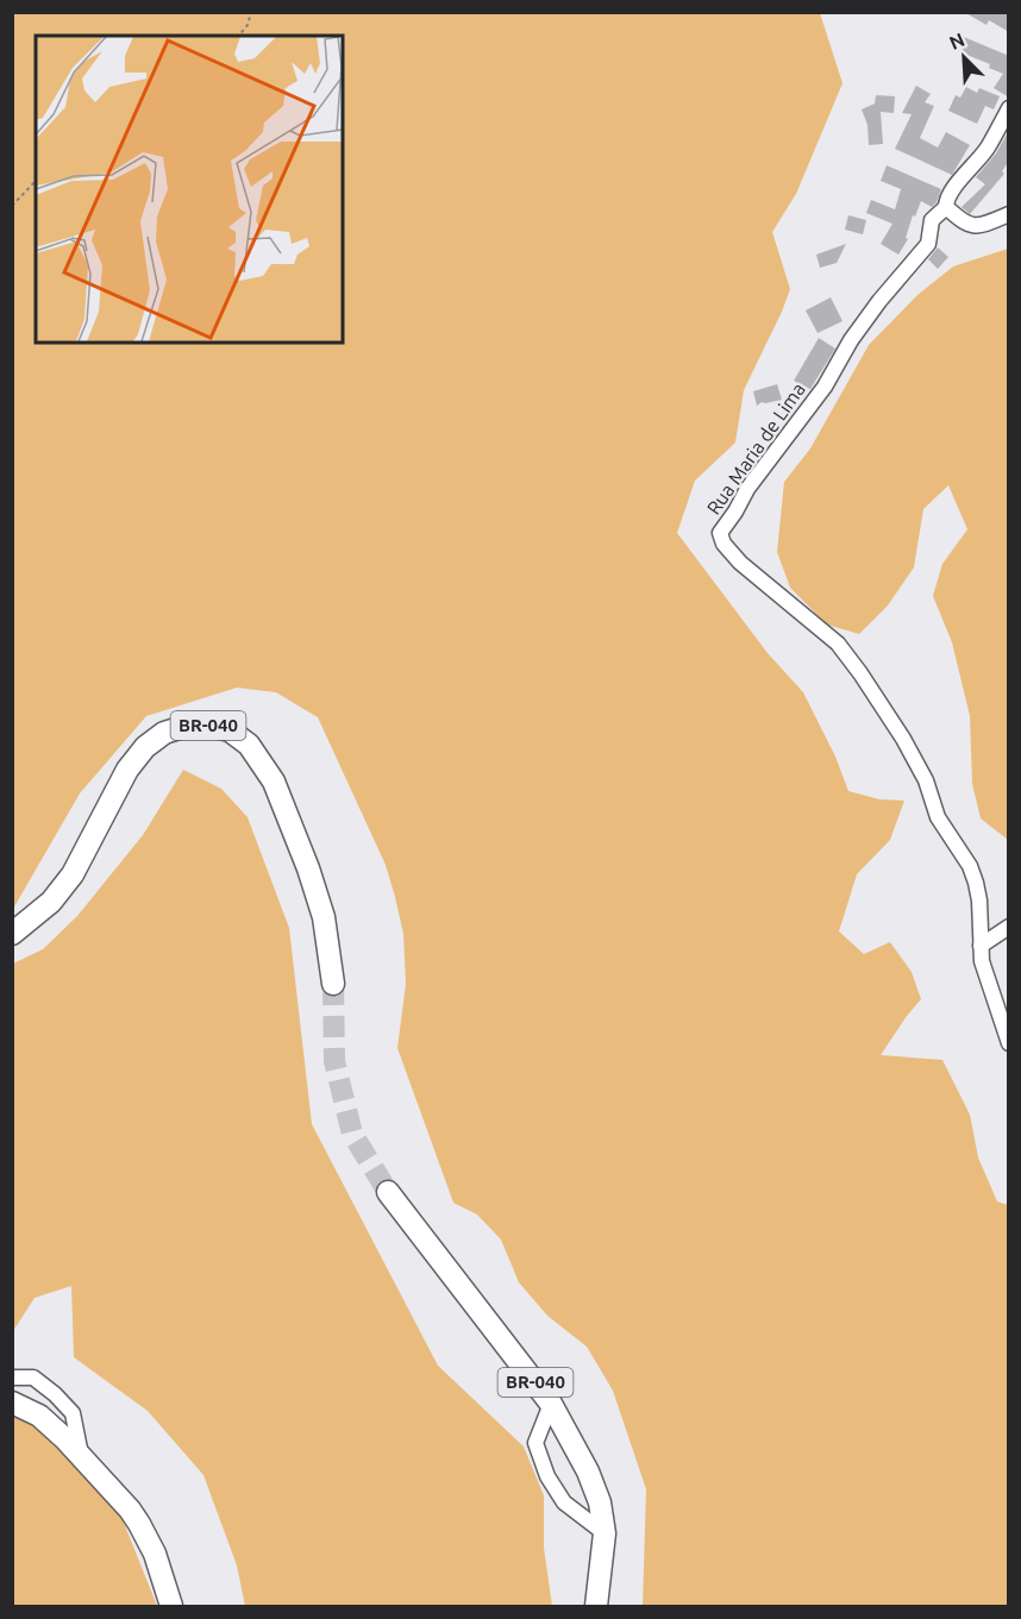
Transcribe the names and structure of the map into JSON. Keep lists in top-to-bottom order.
{
  "streets": {
    "highway": ["BR-040"],
    "street": ["Rua Maria de Lima"]
  },
  "north": "top left"
}
